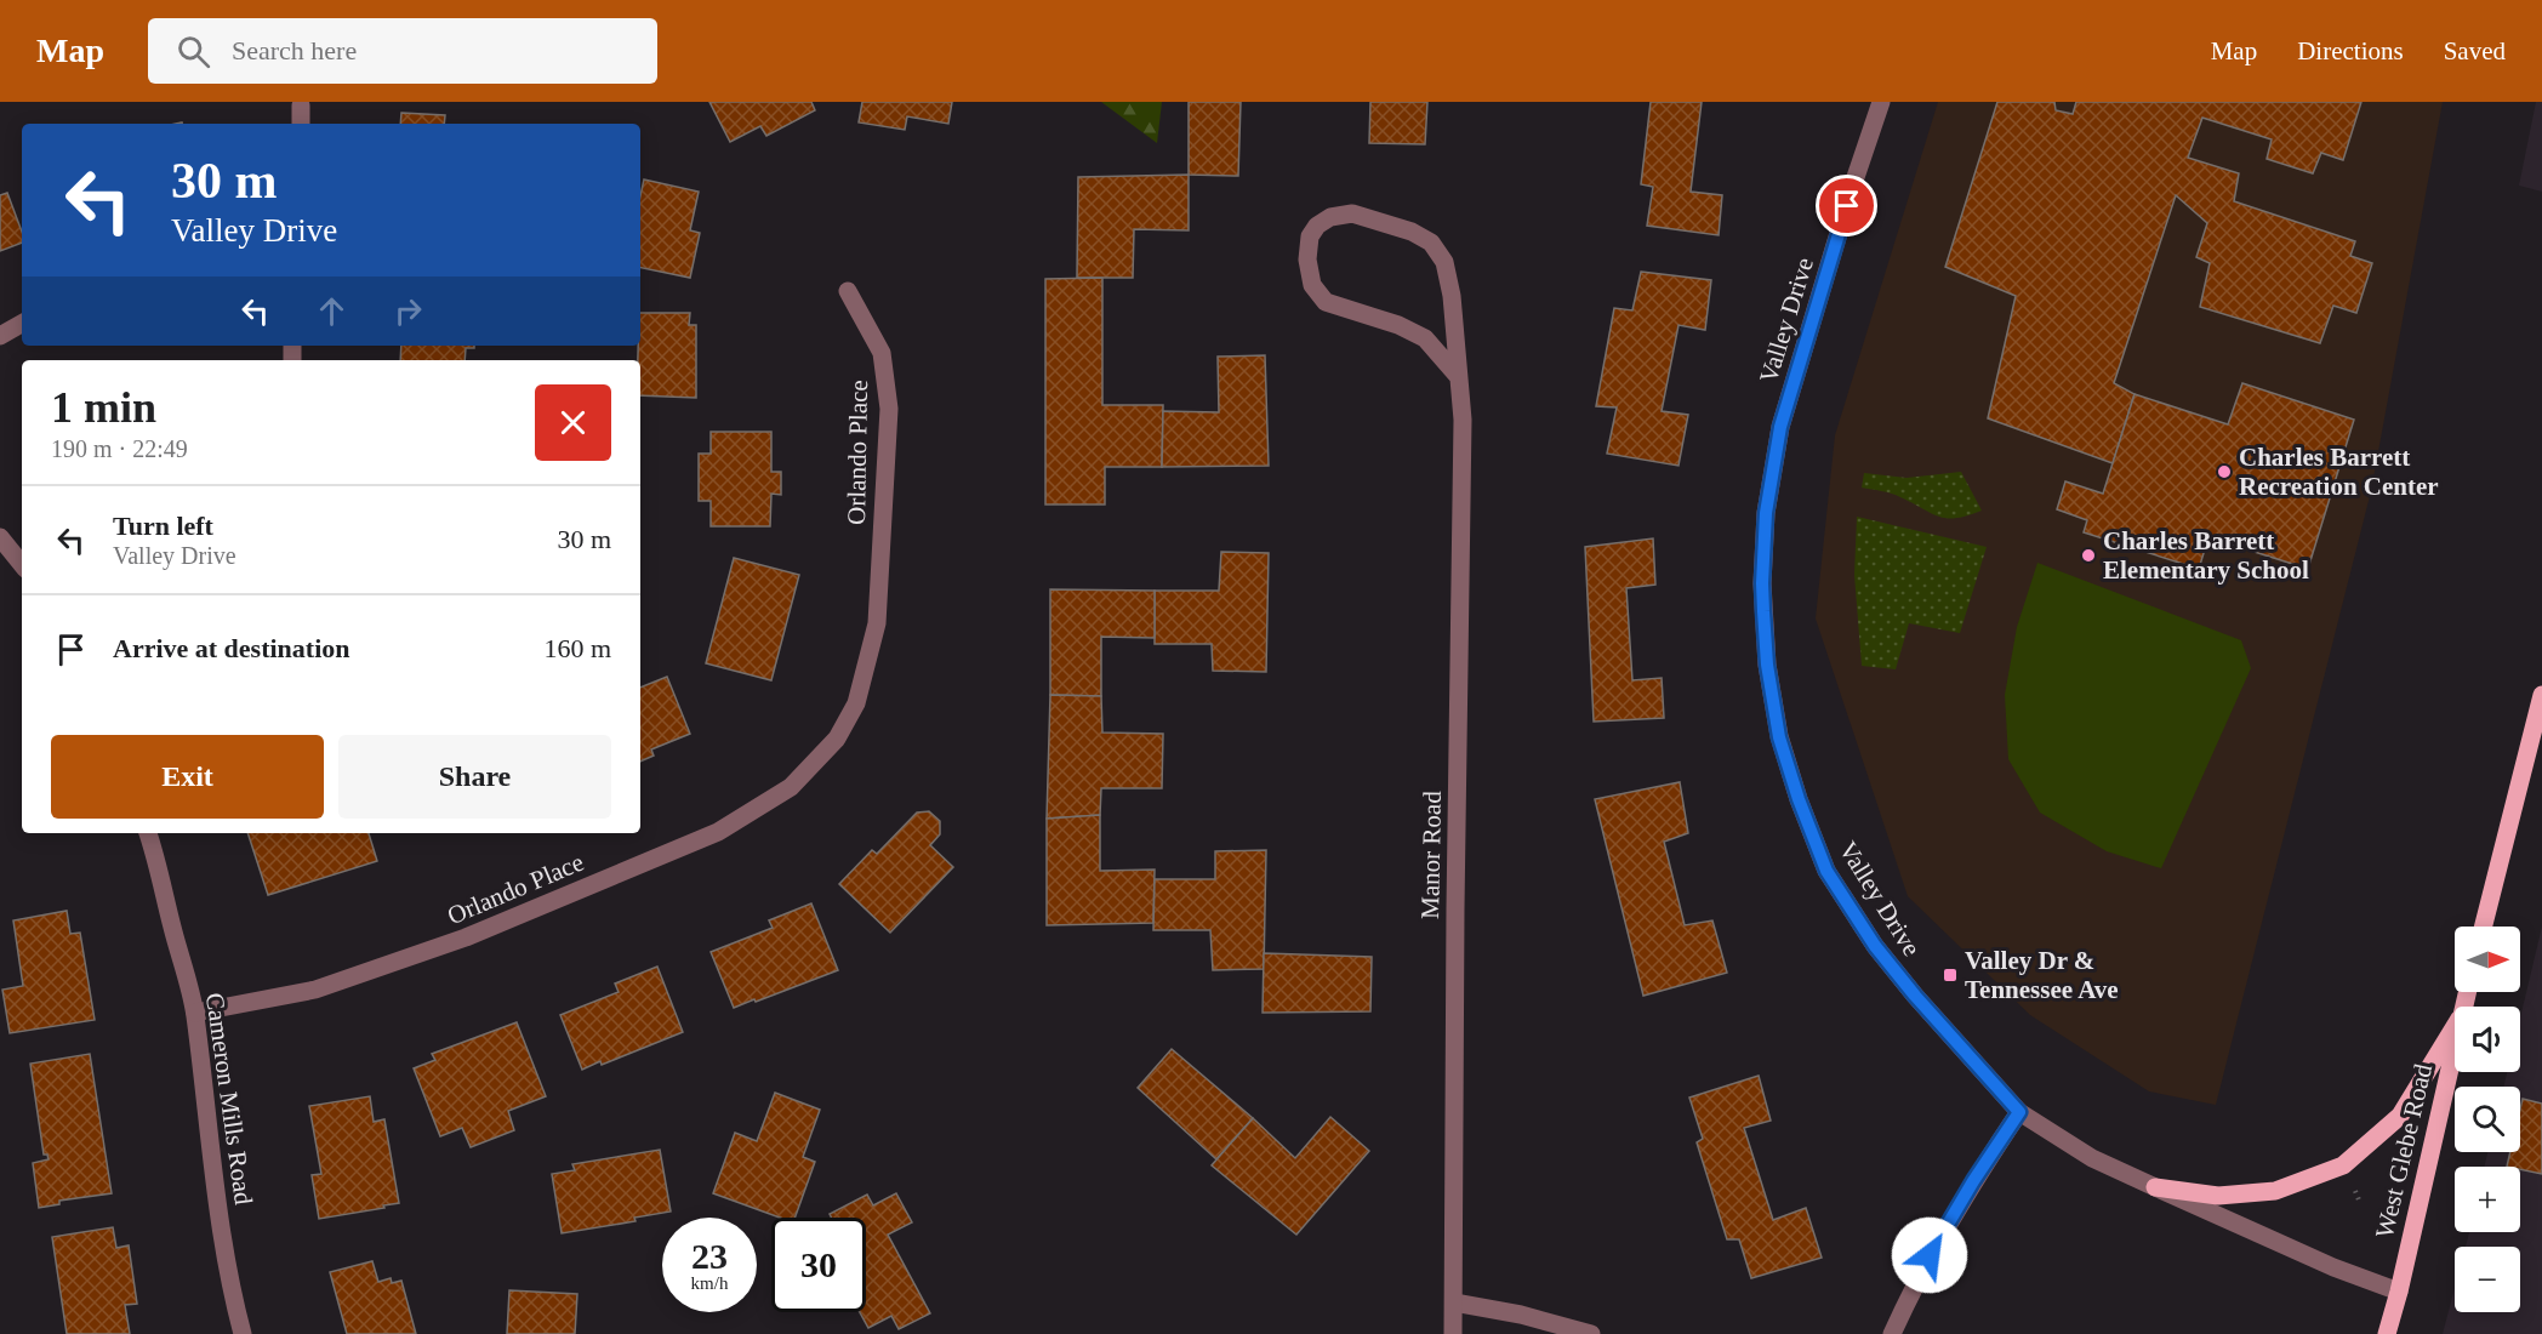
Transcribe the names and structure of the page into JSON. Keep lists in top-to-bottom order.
{
  "streets": {
    "main road": ["West Glebe Road"],
    "street": [
      "Valley Drive",
      "Orlando Place",
      "Manor Road",
      "Cameron Mills Road"
    ]
  },
  "crossings": [
    ["Valley Drive", "West Glebe Road"],
    ["Orlando Place", "Cameron Mills Road"]
  ],
  "places": {
    "other": ["Charles Barrett Recreation Center", "Charles Barrett Elementary School"],
    "transit": ["Valley Dr & Tennessee Ave"]
  },
  "north": "right",
  "page": {
    "header": "Map",
    "search": "Search here",
    "nav": ["Map", "Directions", "Saved"],
    "turn": ["30 m", "Valley Drive"],
    "heading": ["1 min", "190 m · 22:49"],
    "list": [
      {
        "name": "Turn left",
        "note": "Valley Drive",
        "value": "30 m"
      },
      {
        "name": "Arrive at destination",
        "value": "160 m"
      }
    ],
    "buttons": ["Exit", "Share"],
    "map_buttons": ["+", "−"],
    "speed": "23 km/h",
    "limit": "30"
  }
}
